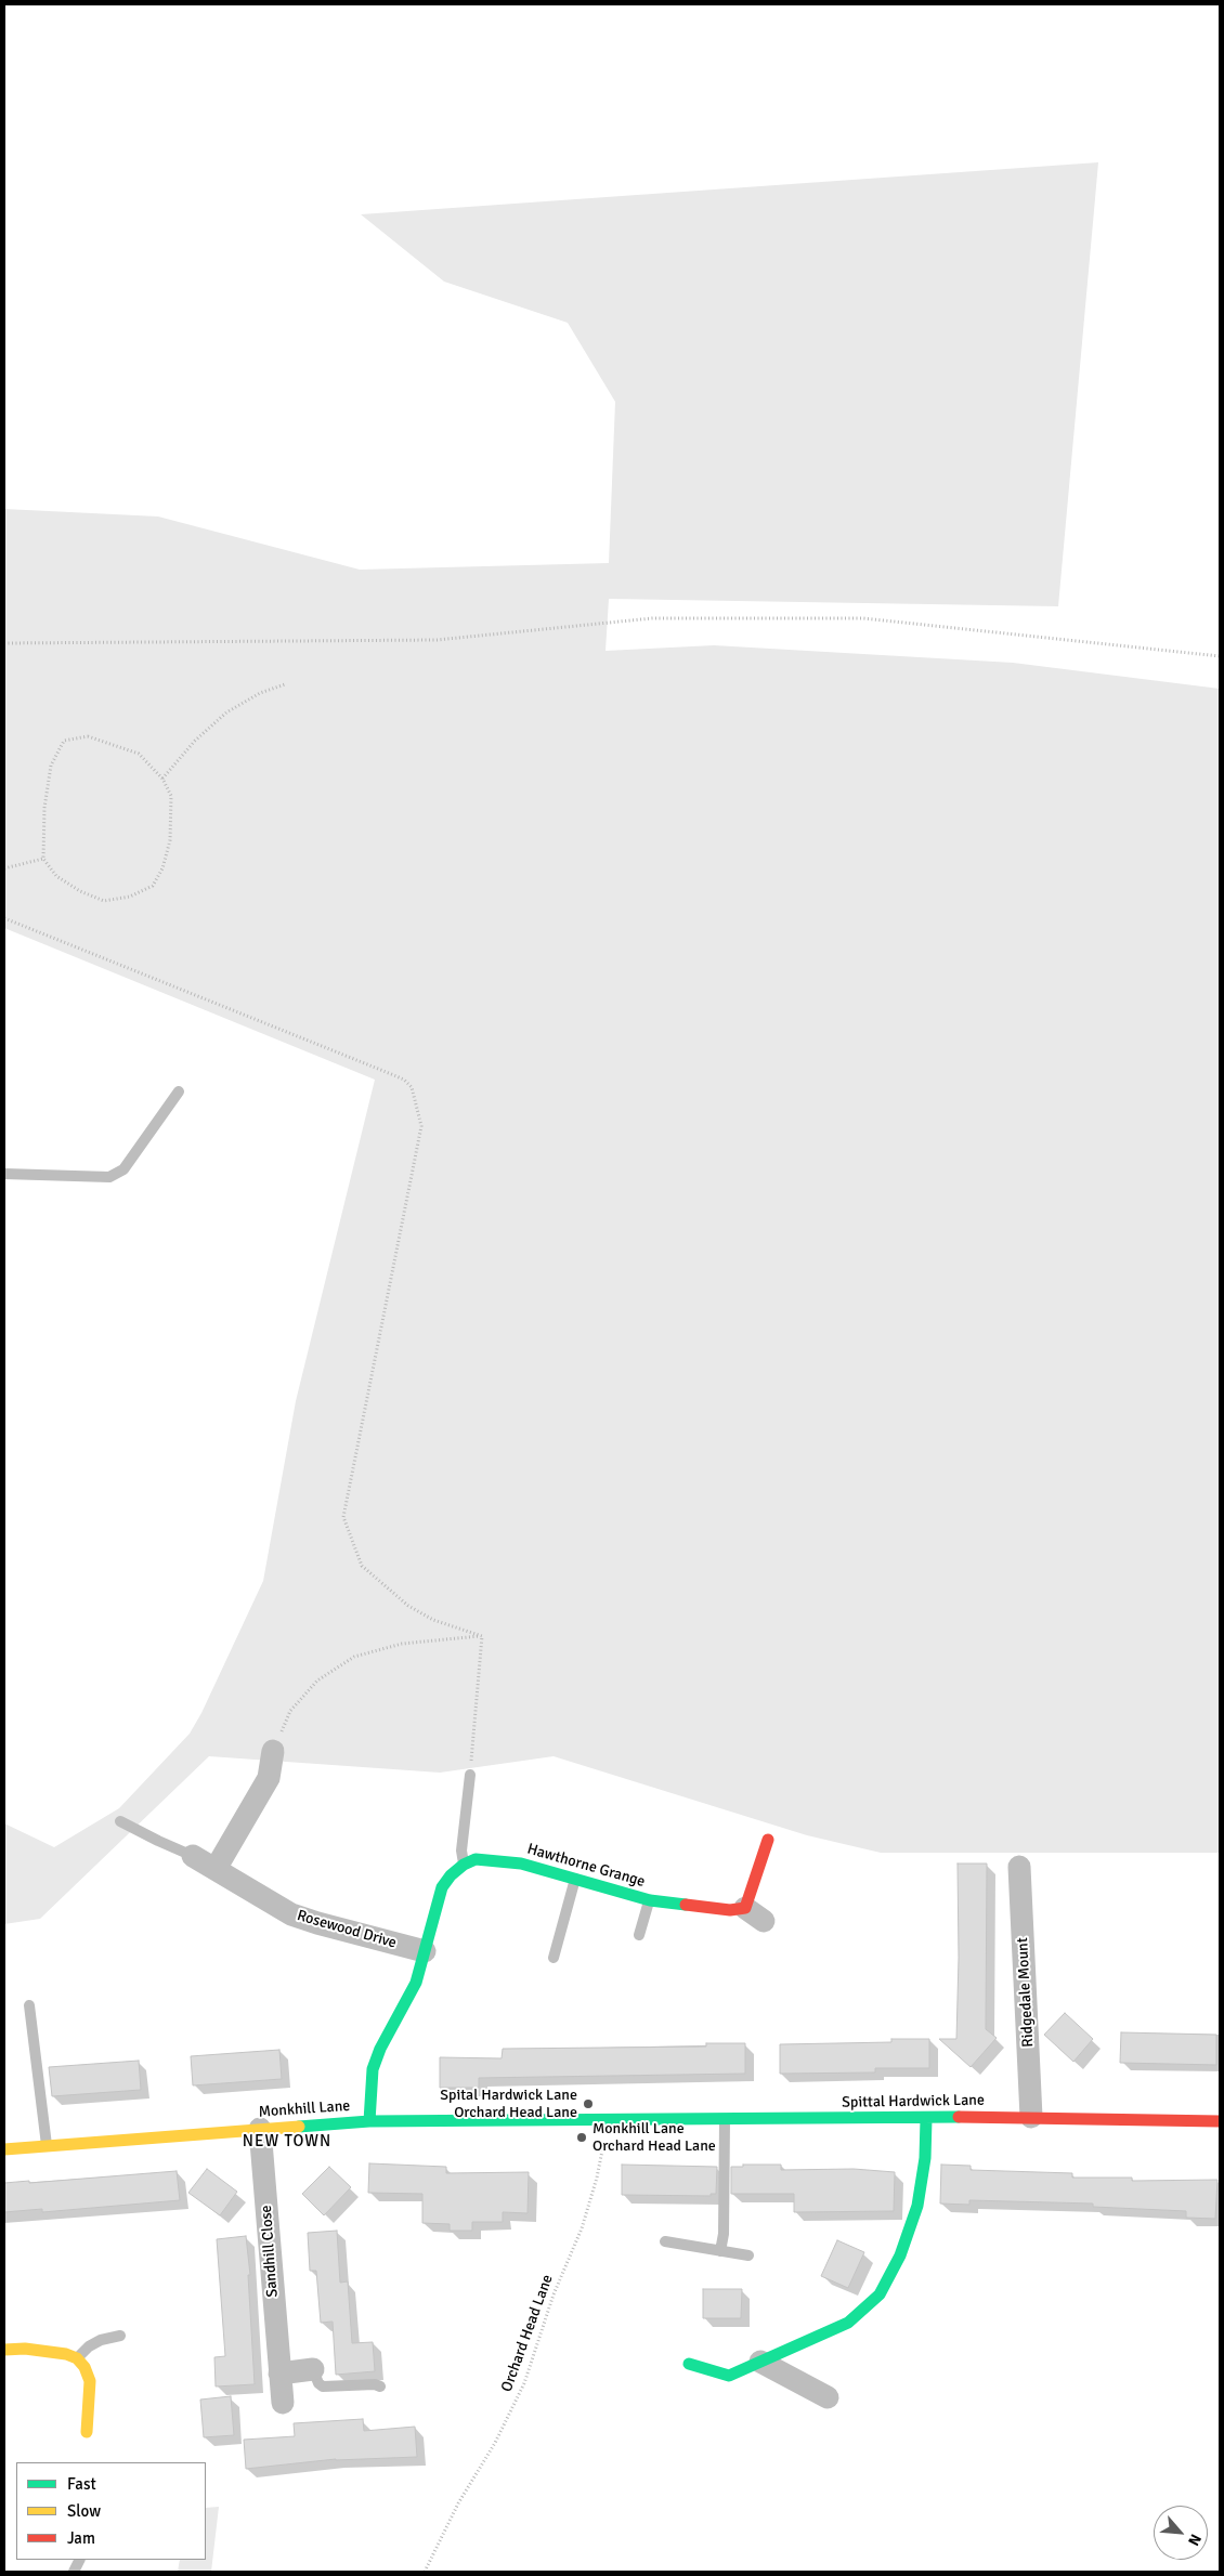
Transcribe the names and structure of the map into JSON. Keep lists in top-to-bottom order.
{
  "streets": {
    "street": [
      "Hawthorne Grange",
      "Rosewood Drive",
      "Ridgedale Mount",
      "Spittal Hardwick Lane",
      "Monkhill Lane",
      "Sandhill Close"
    ],
    "path": ["Orchard Head Lane"]
  },
  "crossings": [
    ["Ridgedale Mount", "Spittal Hardwick Lane"],
    ["Spittal Hardwick Lane", "Monkhill Lane"],
    ["Spittal Hardwick Lane", "Orchard Head Lane"],
    ["Monkhill Lane", "Sandhill Close"],
    ["Monkhill Lane", "Orchard Head Lane"]
  ],
  "districts": ["NEW TOWN"],
  "places": ["Spital Hardwick Lane Orchard Head Lane", "Monkhill Lane Orchard Head Lane"],
  "legend": ["Fast", "Slow", "Jam"],
  "north": "bottom right"
}
